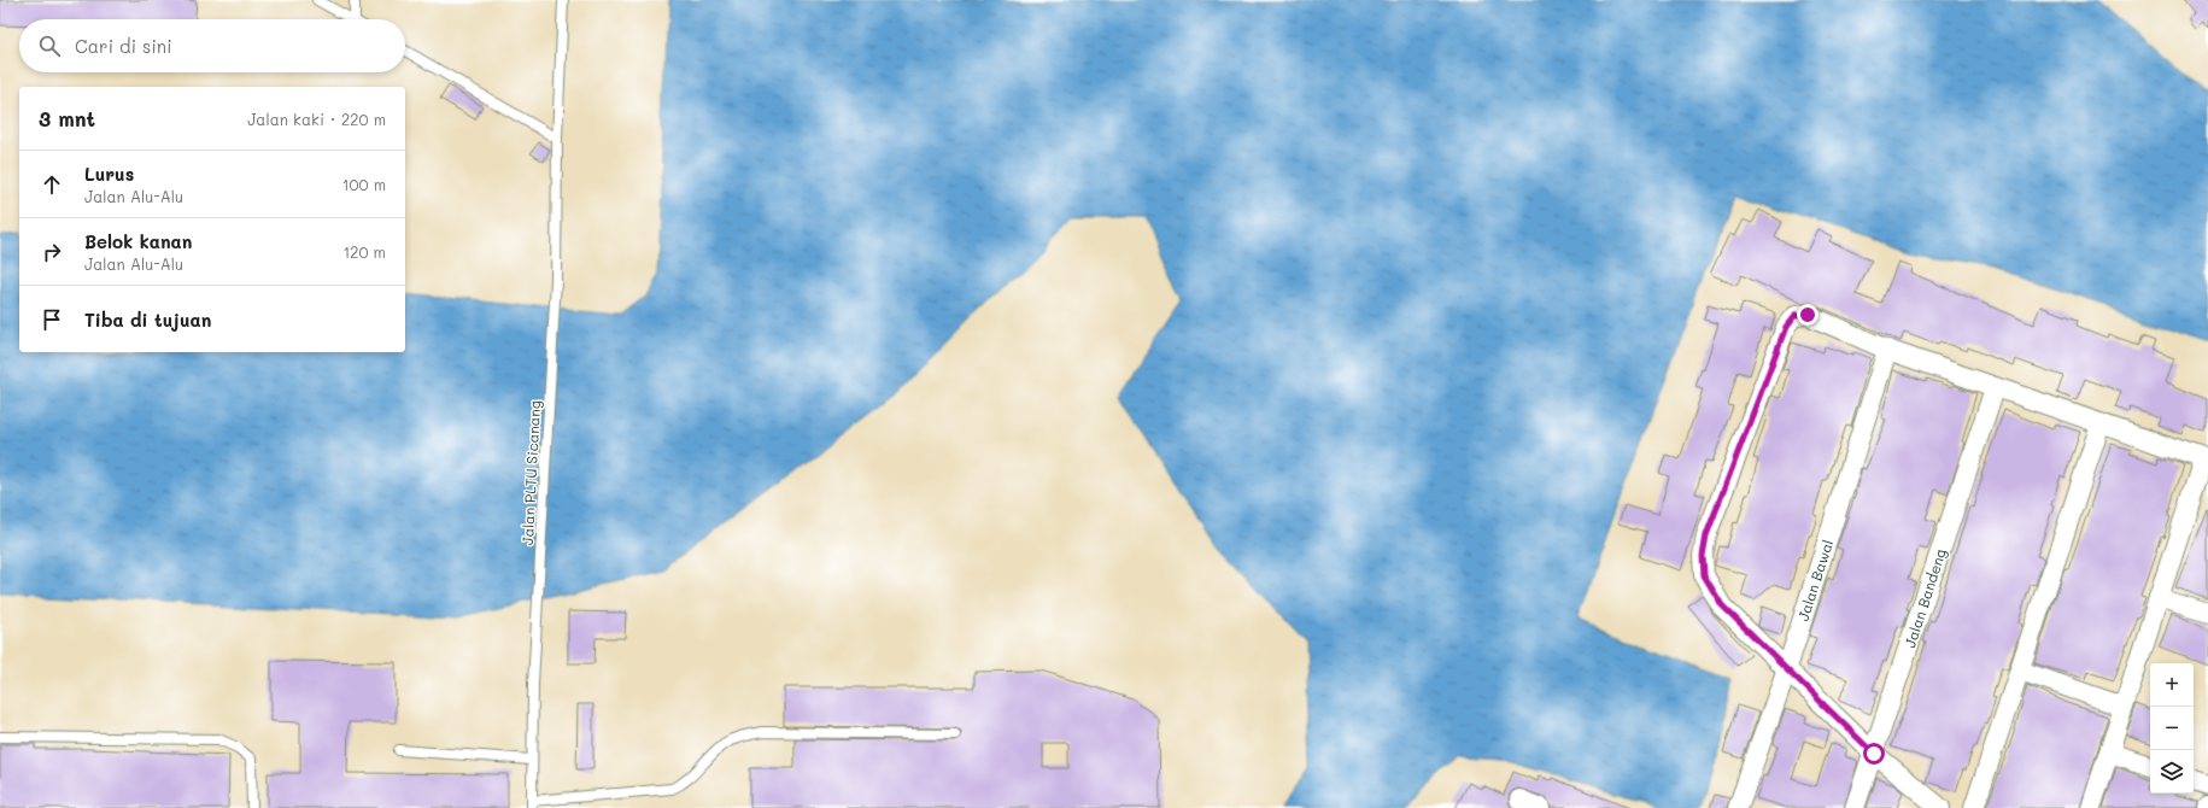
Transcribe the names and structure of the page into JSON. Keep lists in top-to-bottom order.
{
  "streets": {
    "street": ["Jalan Bawal", "Jalan Bandeng"],
    "lane": ["Jalan PLTU Sicanang"]
  },
  "page": {
    "search": "Cari di sini",
    "heading": ["3 mnt", "Jalan kaki · 220 m"],
    "list": [
      ["Lurus", "Jalan Alu-Alu", "100 m"],
      ["Belok kanan", "Jalan Alu-Alu", "120 m"],
      "Tiba di tujuan"
    ],
    "map_buttons": ["+", "−"]
  }
}
